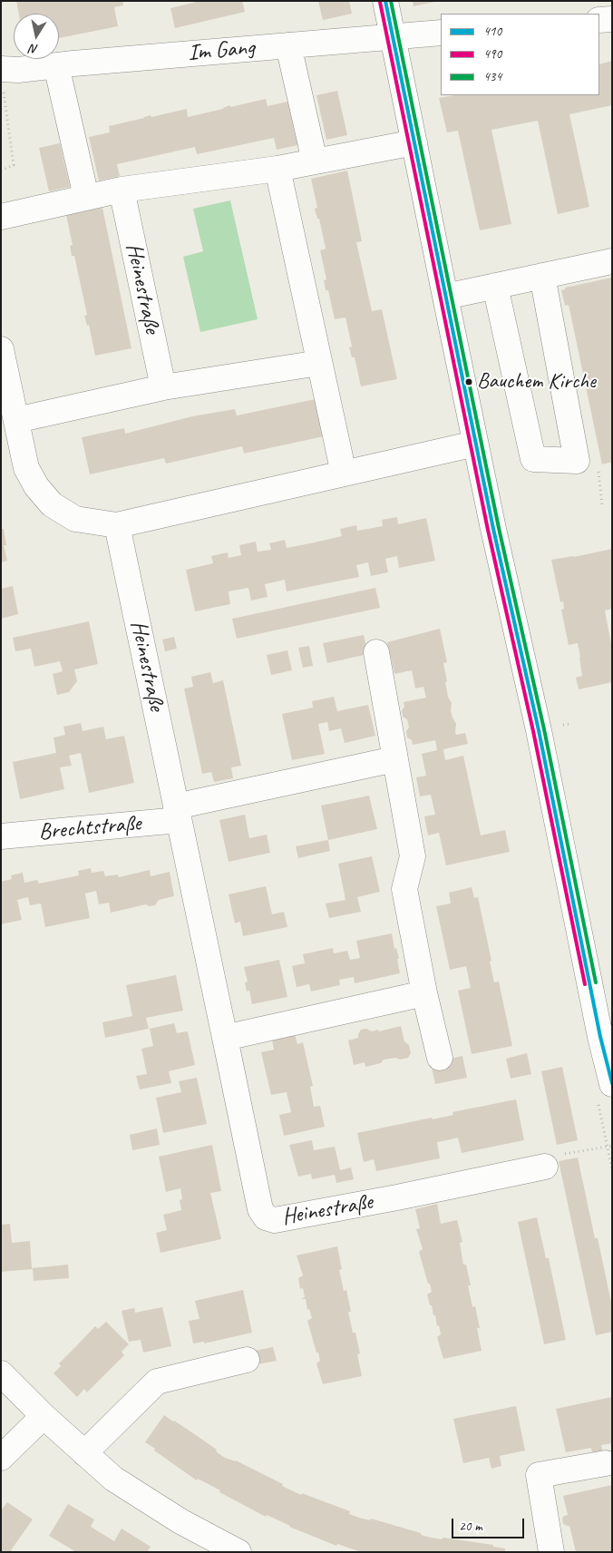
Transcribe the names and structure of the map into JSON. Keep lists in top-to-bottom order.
{
  "streets": {
    "street": ["Im Gang", "Heinestraße", "Brechtstraße"]
  },
  "crossings": [
    ["Heinestraße", "Brechtstraße"]
  ],
  "places": ["Bauchem Kirche"],
  "lines": ["transit line 410", "transit line 434", "transit line 490"],
  "legend": ["410", "490", "434"],
  "scale_bar": "20 m",
  "north": "bottom"
}
